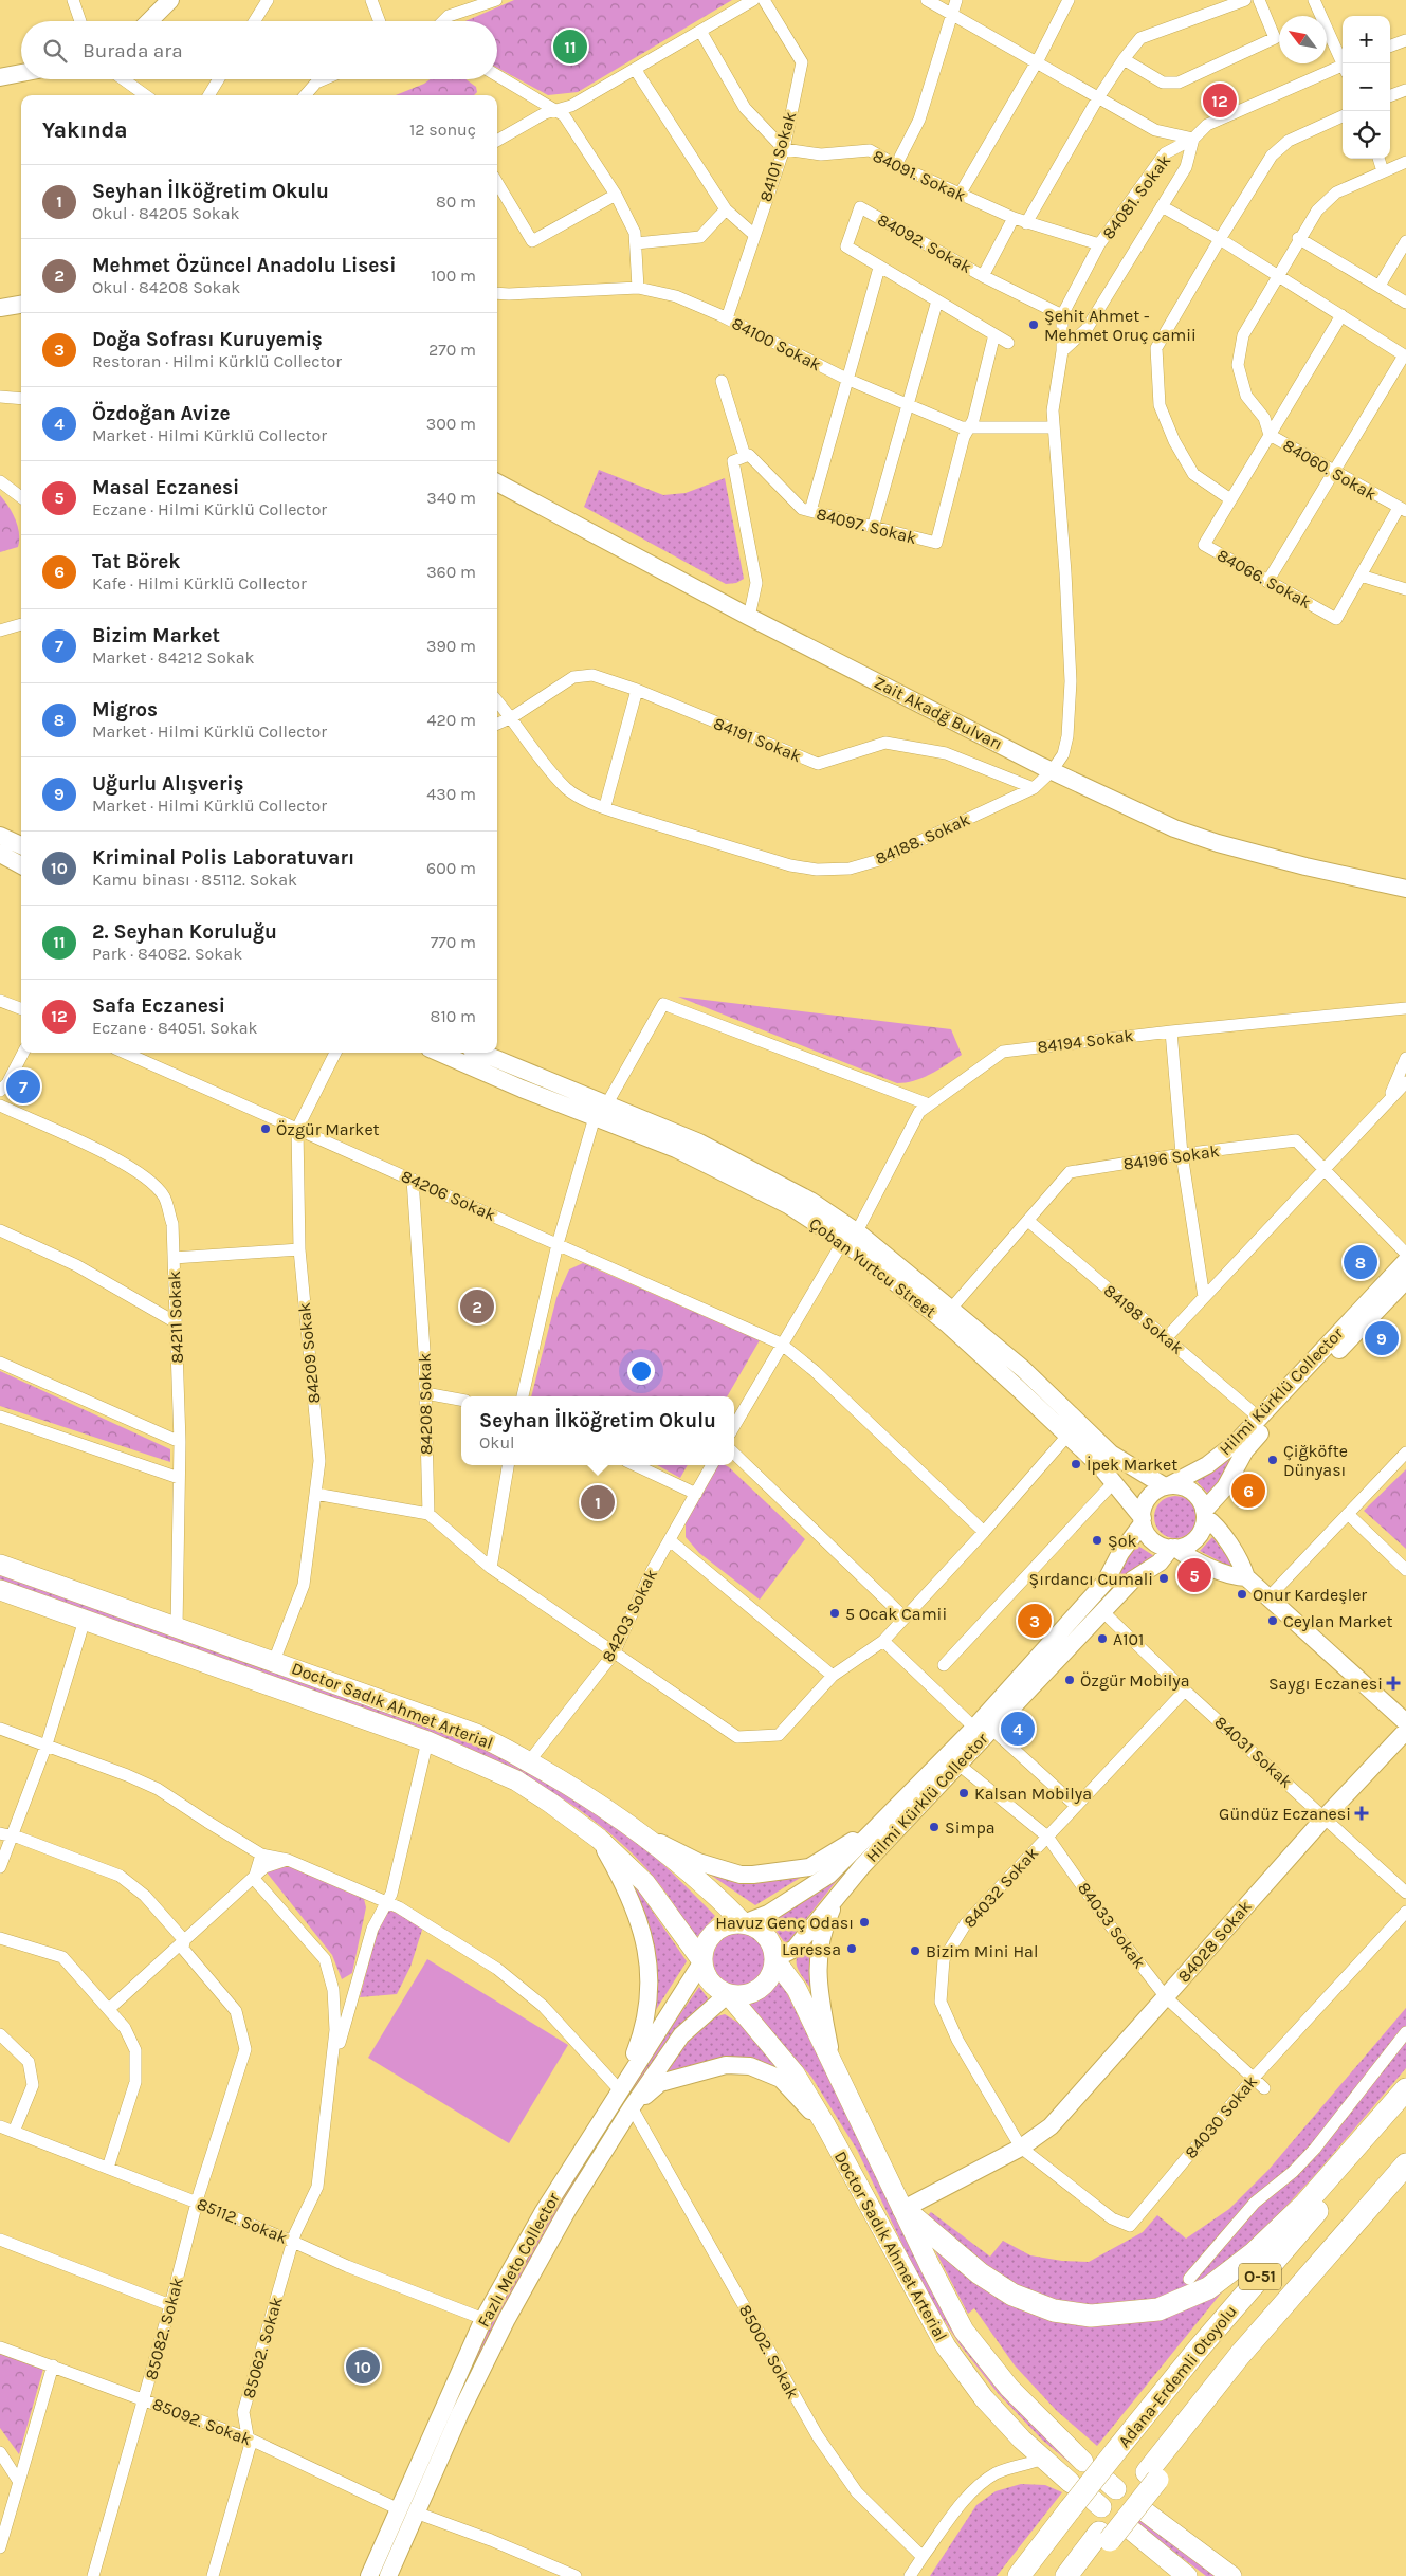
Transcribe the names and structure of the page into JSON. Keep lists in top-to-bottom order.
{
  "streets": {
    "highway": ["O-51", "Adana-Erdemli Otoyolu"],
    "main road": [
      "Zait Akadğ Bulvarı",
      "Çoban Yurtcu Street",
      "Hilmi Kürklü Collector",
      "Doctor Sadık Ahmet Arterial",
      "84028 Sokak",
      "Fazlı Meto Collector"
    ],
    "street": [
      "84101 Sokak",
      "84091. Sokak",
      "84081. Sokak",
      "84092. Sokak",
      "84100 Sokak",
      "84060. Sokak",
      "84097. Sokak",
      "84066. Sokak",
      "84191 Sokak",
      "84188. Sokak",
      "84194 Sokak",
      "84196 Sokak",
      "84206 Sokak",
      "84211 Sokak",
      "84198 Sokak",
      "84209 Sokak",
      "84208 Sokak",
      "84203 Sokak",
      "84031 Sokak",
      "84032 Sokak",
      "84033 Sokak",
      "84030 Sokak",
      "85112. Sokak",
      "85082. Sokak",
      "85062. Sokak",
      "85002. Sokak",
      "85092. Sokak"
    ]
  },
  "crossings": [
    ["84101 Sokak", "84091. Sokak"],
    ["84101 Sokak", "84100 Sokak"],
    ["84091. Sokak", "84081. Sokak"],
    ["84081. Sokak", "84092. Sokak"],
    ["84081. Sokak", "84188. Sokak"],
    ["84100 Sokak", "84097. Sokak"],
    ["84100 Sokak", "84188. Sokak"],
    ["84060. Sokak", "84066. Sokak"],
    ["Zait Akadğ Bulvarı", "84188. Sokak"],
    ["84191 Sokak", "84188. Sokak"],
    ["84194 Sokak", "Çoban Yurtcu Street"],
    ["84196 Sokak", "Çoban Yurtcu Street"],
    ["84196 Sokak", "84198 Sokak"],
    ["84206 Sokak", "84209 Sokak"],
    ["84206 Sokak", "84208 Sokak"],
    ["Çoban Yurtcu Street", "Hilmi Kürklü Collector"],
    ["84211 Sokak", "Doctor Sadık Ahmet Arterial"],
    ["84198 Sokak", "Hilmi Kürklü Collector"],
    ["84209 Sokak", "Doctor Sadık Ahmet Arterial"],
    ["Hilmi Kürklü Collector", "Doctor Sadık Ahmet Arterial"],
    ["Hilmi Kürklü Collector", "84031 Sokak"],
    ["Hilmi Kürklü Collector", "84033 Sokak"],
    ["Hilmi Kürklü Collector", "Fazlı Meto Collector"],
    ["84203 Sokak", "Doctor Sadık Ahmet Arterial"],
    ["Doctor Sadık Ahmet Arterial", "84028 Sokak"],
    ["Doctor Sadık Ahmet Arterial", "Fazlı Meto Collector"],
    ["84031 Sokak", "84032 Sokak"],
    ["84031 Sokak", "84028 Sokak"],
    ["84032 Sokak", "84033 Sokak"],
    ["84032 Sokak", "84028 Sokak"],
    ["84032 Sokak", "84030 Sokak"],
    ["84033 Sokak", "84028 Sokak"],
    ["84033 Sokak", "84030 Sokak"],
    ["84028 Sokak", "84030 Sokak"],
    ["85112. Sokak", "Fazlı Meto Collector"],
    ["85112. Sokak", "85082. Sokak"],
    ["85112. Sokak", "85062. Sokak"],
    ["Fazlı Meto Collector", "85002. Sokak"],
    ["Fazlı Meto Collector", "85092. Sokak"],
    ["85082. Sokak", "85092. Sokak"],
    ["85062. Sokak", "85092. Sokak"]
  ],
  "places": {
    "other": [
      "Şehit Ahmet - Mehmet Oruç camii",
      "Özgür Market",
      "Çiğköfte Dünyası",
      "İpek Market",
      "Şok",
      "Şırdancı Cumali",
      "Onur Kardeşler",
      "5 Ocak Camii",
      "Ceylan Market",
      "A101",
      "Özgür Mobilya",
      "Kalsan Mobilya",
      "Simpa",
      "Havuz Genç Odası",
      "Laressa",
      "Bizim Mini Hal"
    ],
    "health": ["Saygı Eczanesi", "Gündüz Eczanesi"]
  },
  "north": "top left",
  "page": {
    "map_buttons": ["+", "−"],
    "search": "Burada ara",
    "pins": [
      "11",
      "12",
      "7",
      "8",
      "2",
      "9",
      "6",
      "1",
      "5",
      "3",
      "4",
      "10"
    ],
    "heading": ["Yakında", "12 sonuç"],
    "list": [
      {
        "mark": "1",
        "name": "Seyhan İlköğretim Okulu",
        "note": "Okul · 84205 Sokak",
        "value": "80 m"
      },
      {
        "mark": "2",
        "name": "Mehmet Özüncel Anadolu Lisesi",
        "note": "Okul · 84208 Sokak",
        "value": "100 m"
      },
      {
        "mark": "3",
        "name": "Doğa Sofrası Kuruyemiş",
        "note": "Restoran · Hilmi Kürklü Collector",
        "value": "270 m"
      },
      {
        "mark": "4",
        "name": "Özdoğan Avize",
        "note": "Market · Hilmi Kürklü Collector",
        "value": "300 m"
      },
      {
        "mark": "5",
        "name": "Masal Eczanesi",
        "note": "Eczane · Hilmi Kürklü Collector",
        "value": "340 m"
      },
      {
        "mark": "6",
        "name": "Tat Börek",
        "note": "Kafe · Hilmi Kürklü Collector",
        "value": "360 m"
      },
      {
        "mark": "7",
        "name": "Bizim Market",
        "note": "Market · 84212 Sokak",
        "value": "390 m"
      },
      {
        "mark": "8",
        "name": "Migros",
        "note": "Market · Hilmi Kürklü Collector",
        "value": "420 m"
      },
      {
        "mark": "9",
        "name": "Uğurlu Alışveriş",
        "note": "Market · Hilmi Kürklü Collector",
        "value": "430 m"
      },
      {
        "mark": "10",
        "name": "Kriminal Polis Laboratuvarı",
        "note": "Kamu binası · 85112. Sokak",
        "value": "600 m"
      },
      {
        "mark": "11",
        "name": "2. Seyhan Koruluğu",
        "note": "Park · 84082. Sokak",
        "value": "770 m"
      },
      {
        "mark": "12",
        "name": "Safa Eczanesi",
        "note": "Eczane · 84051. Sokak",
        "value": "810 m"
      }
    ],
    "popup": ["Seyhan İlköğretim Okulu", "Okul"]
  }
}
